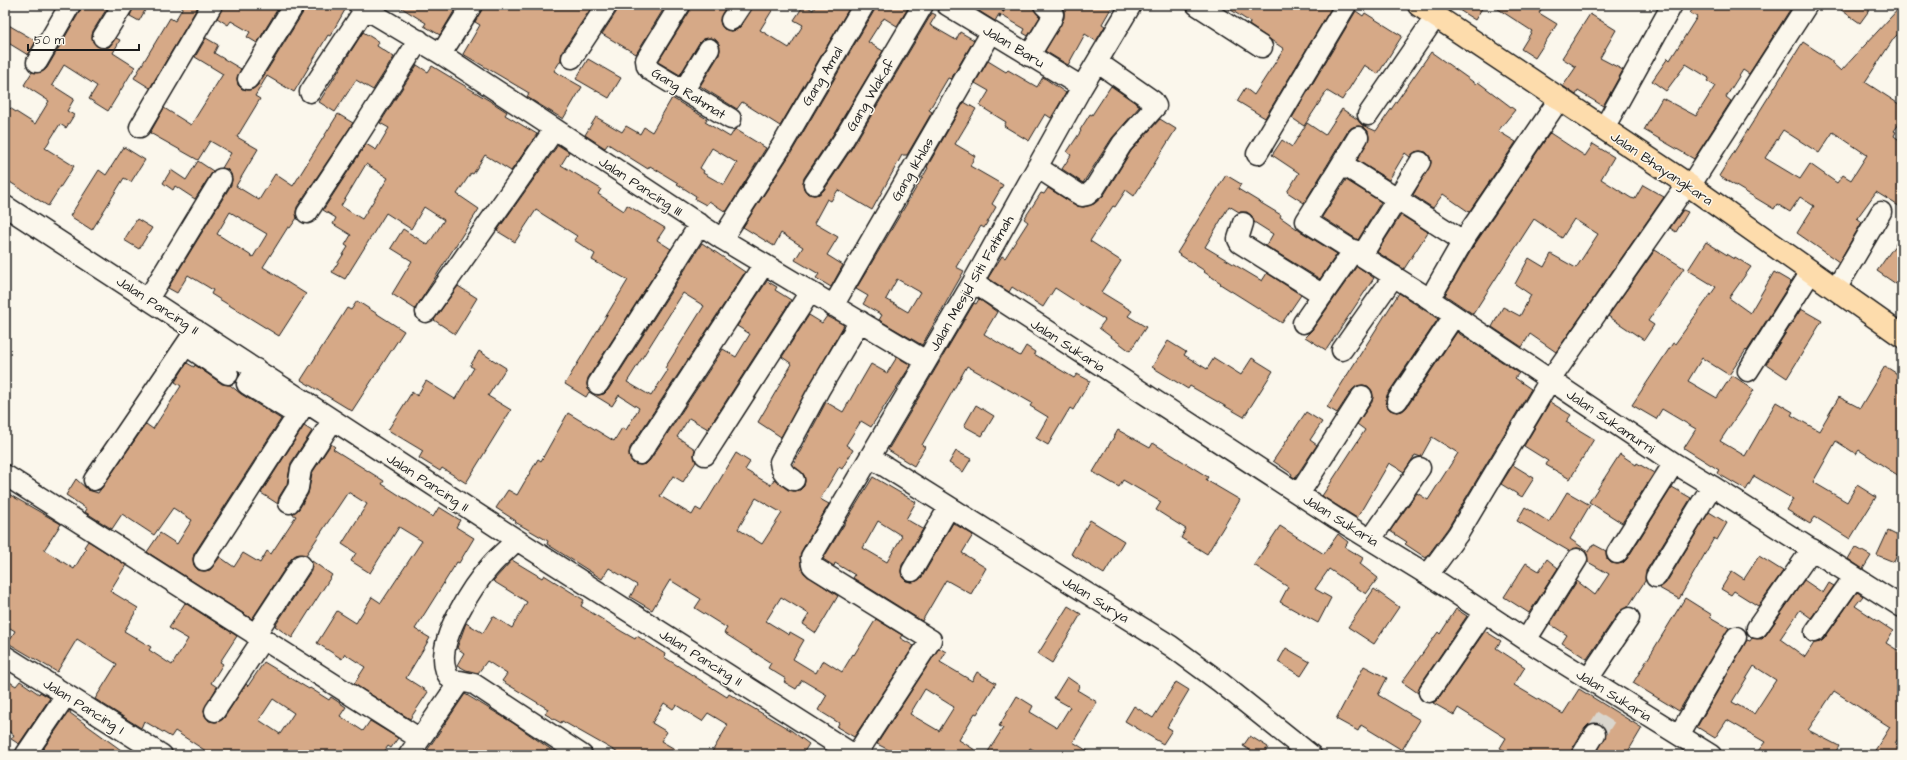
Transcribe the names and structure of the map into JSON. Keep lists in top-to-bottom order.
{
  "streets": {
    "main road": ["Jalan Bhayangkara"],
    "street": [
      "Jalan Baru",
      "Gang Amal",
      "Gang Rahmat",
      "Gang Wakaf",
      "Gang Ikhlas",
      "Jalan Pancing III",
      "Jalan Mesjid Siti Fatimah",
      "Jalan Pancing II",
      "Jalan Sukaria",
      "Jalan Sukamurni",
      "Jalan Surya",
      "Jalan Pancing I"
    ]
  },
  "crossings": [
    ["Jalan Baru", "Gang Ikhlas"],
    ["Jalan Baru", "Jalan Mesjid Siti Fatimah"],
    ["Gang Amal", "Jalan Pancing III"],
    ["Gang Ikhlas", "Jalan Pancing III"],
    ["Jalan Pancing III", "Jalan Mesjid Siti Fatimah"],
    ["Jalan Mesjid Siti Fatimah", "Jalan Pancing II"],
    ["Jalan Mesjid Siti Fatimah", "Jalan Sukaria"],
    ["Jalan Mesjid Siti Fatimah", "Jalan Surya"]
  ],
  "scale_bar": "50 m"
}
